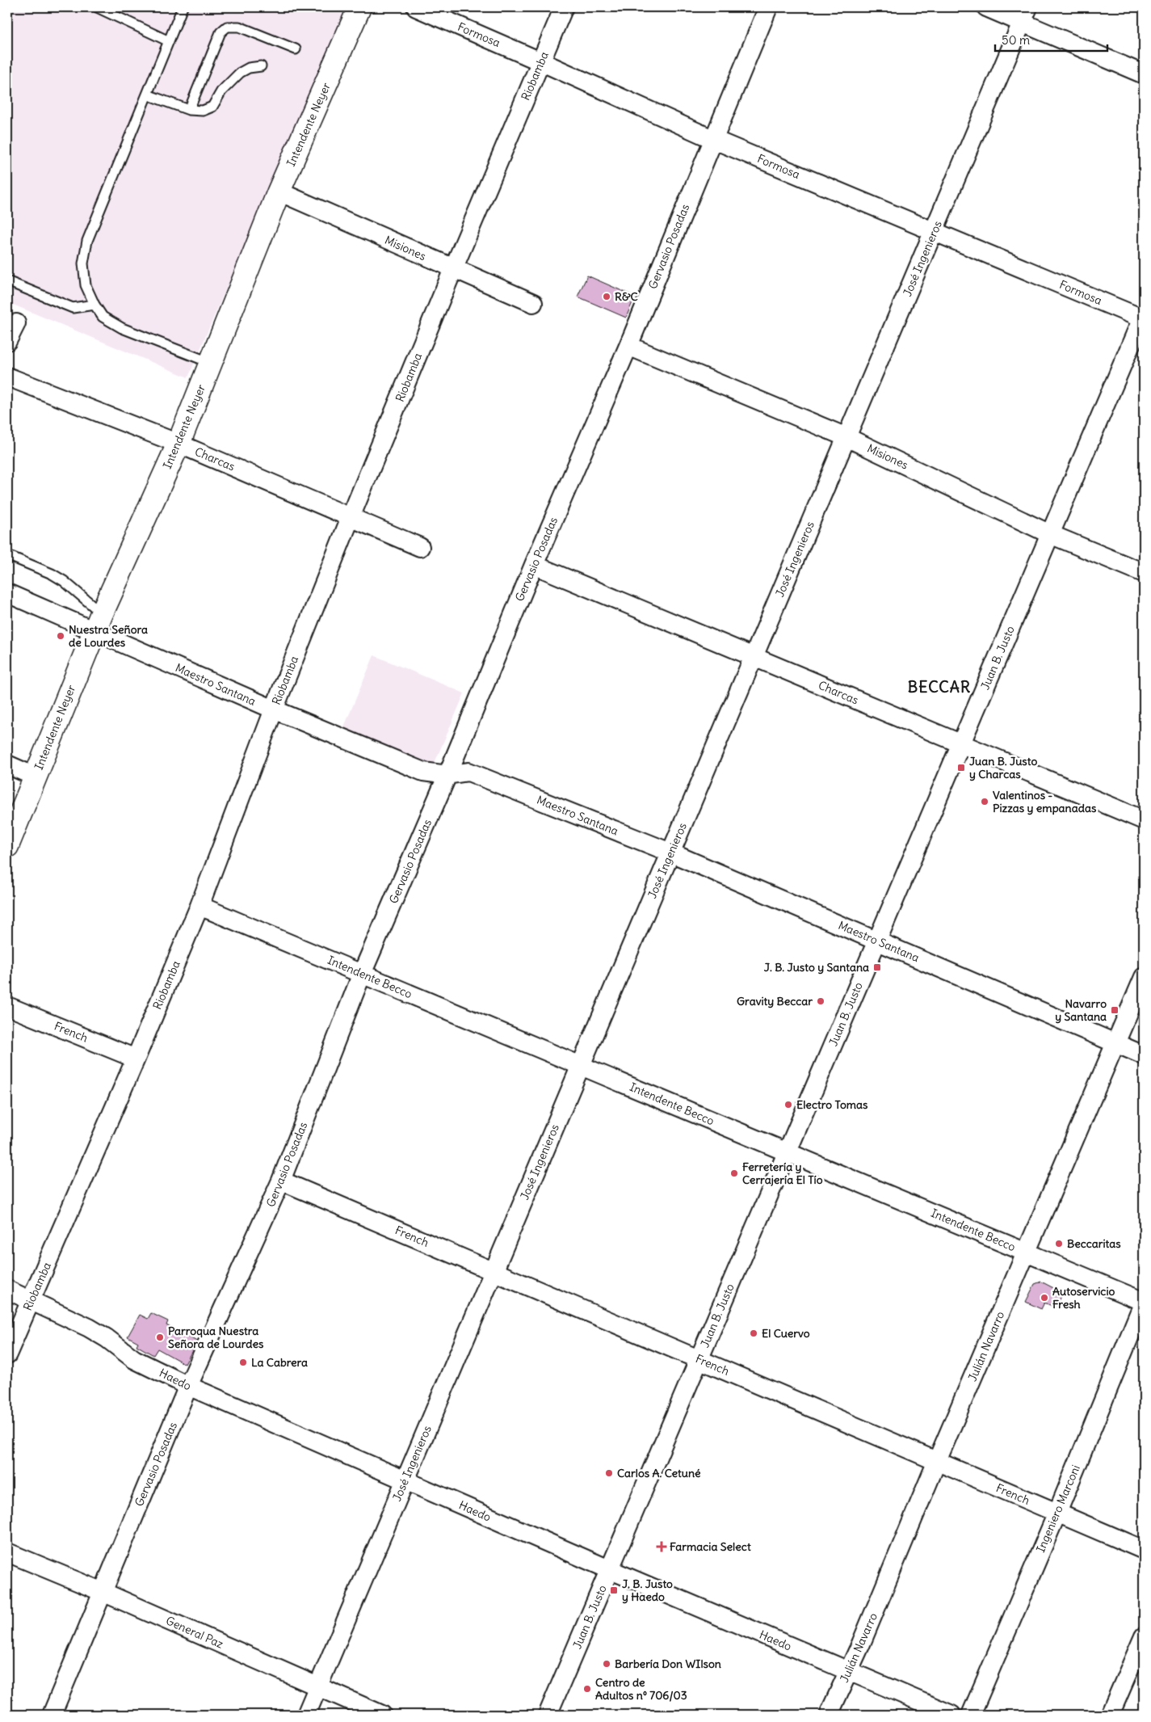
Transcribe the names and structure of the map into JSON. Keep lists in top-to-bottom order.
{
  "streets": {
    "street": [
      "Formosa",
      "Riobamba",
      "Intendente Neyer",
      "Gervasio Posadas",
      "Misiones",
      "José Ingenieros",
      "Charcas",
      "Juan B. Justo",
      "Maestro Santana",
      "Intendente Becco",
      "French",
      "Julián Navarro",
      "Haedo",
      "Ingeniero Marconi",
      "General Paz"
    ]
  },
  "crossings": [
    ["Formosa", "Riobamba"],
    ["Formosa", "Gervasio Posadas"],
    ["Formosa", "José Ingenieros"],
    ["Formosa", "Juan B. Justo"],
    ["Riobamba", "Misiones"],
    ["Riobamba", "Charcas"],
    ["Riobamba", "Maestro Santana"],
    ["Riobamba", "Intendente Becco"],
    ["Riobamba", "French"],
    ["Riobamba", "Haedo"],
    ["Intendente Neyer", "Misiones"],
    ["Intendente Neyer", "Charcas"],
    ["Intendente Neyer", "Maestro Santana"],
    ["Gervasio Posadas", "Misiones"],
    ["Gervasio Posadas", "Charcas"],
    ["Gervasio Posadas", "Maestro Santana"],
    ["Gervasio Posadas", "Intendente Becco"],
    ["Gervasio Posadas", "French"],
    ["Gervasio Posadas", "Haedo"],
    ["Gervasio Posadas", "General Paz"],
    ["Misiones", "José Ingenieros"],
    ["Misiones", "Juan B. Justo"],
    ["José Ingenieros", "Charcas"],
    ["José Ingenieros", "Maestro Santana"],
    ["José Ingenieros", "Intendente Becco"],
    ["José Ingenieros", "French"],
    ["José Ingenieros", "Haedo"],
    ["José Ingenieros", "General Paz"],
    ["Charcas", "Juan B. Justo"],
    ["Juan B. Justo", "Maestro Santana"],
    ["Juan B. Justo", "Intendente Becco"],
    ["Juan B. Justo", "French"],
    ["Juan B. Justo", "Haedo"],
    ["Maestro Santana", "Julián Navarro"],
    ["Intendente Becco", "Julián Navarro"],
    ["Intendente Becco", "Ingeniero Marconi"],
    ["French", "Julián Navarro"],
    ["French", "Ingeniero Marconi"],
    ["Julián Navarro", "Haedo"]
  ],
  "districts": ["BECCAR"],
  "places": {
    "other": [
      "R&C",
      "Nuestra Señora de Lourdes",
      "Valentinos - Pizzas y empanadas",
      "Gravity Beccar",
      "Electro Tomas",
      "Ferretería y Cerrajería El Tío",
      "Beccaritas",
      "Autoservicio Fresh",
      "El Cuervo",
      "Parroqua Nuestra Señora de Lourdes",
      "La Cabrera",
      "Carlos A. Cetuné",
      "Barbería Don WIlson",
      "Centro de Adultos nº 706/03"
    ],
    "transit": [
      "Juan B. Justo y Charcas",
      "J. B. Justo y Santana",
      "Navarro y Santana",
      "J. B. Justo y Haedo"
    ],
    "health": ["Farmacia Select"]
  },
  "scale_bar": "50 m"
}
